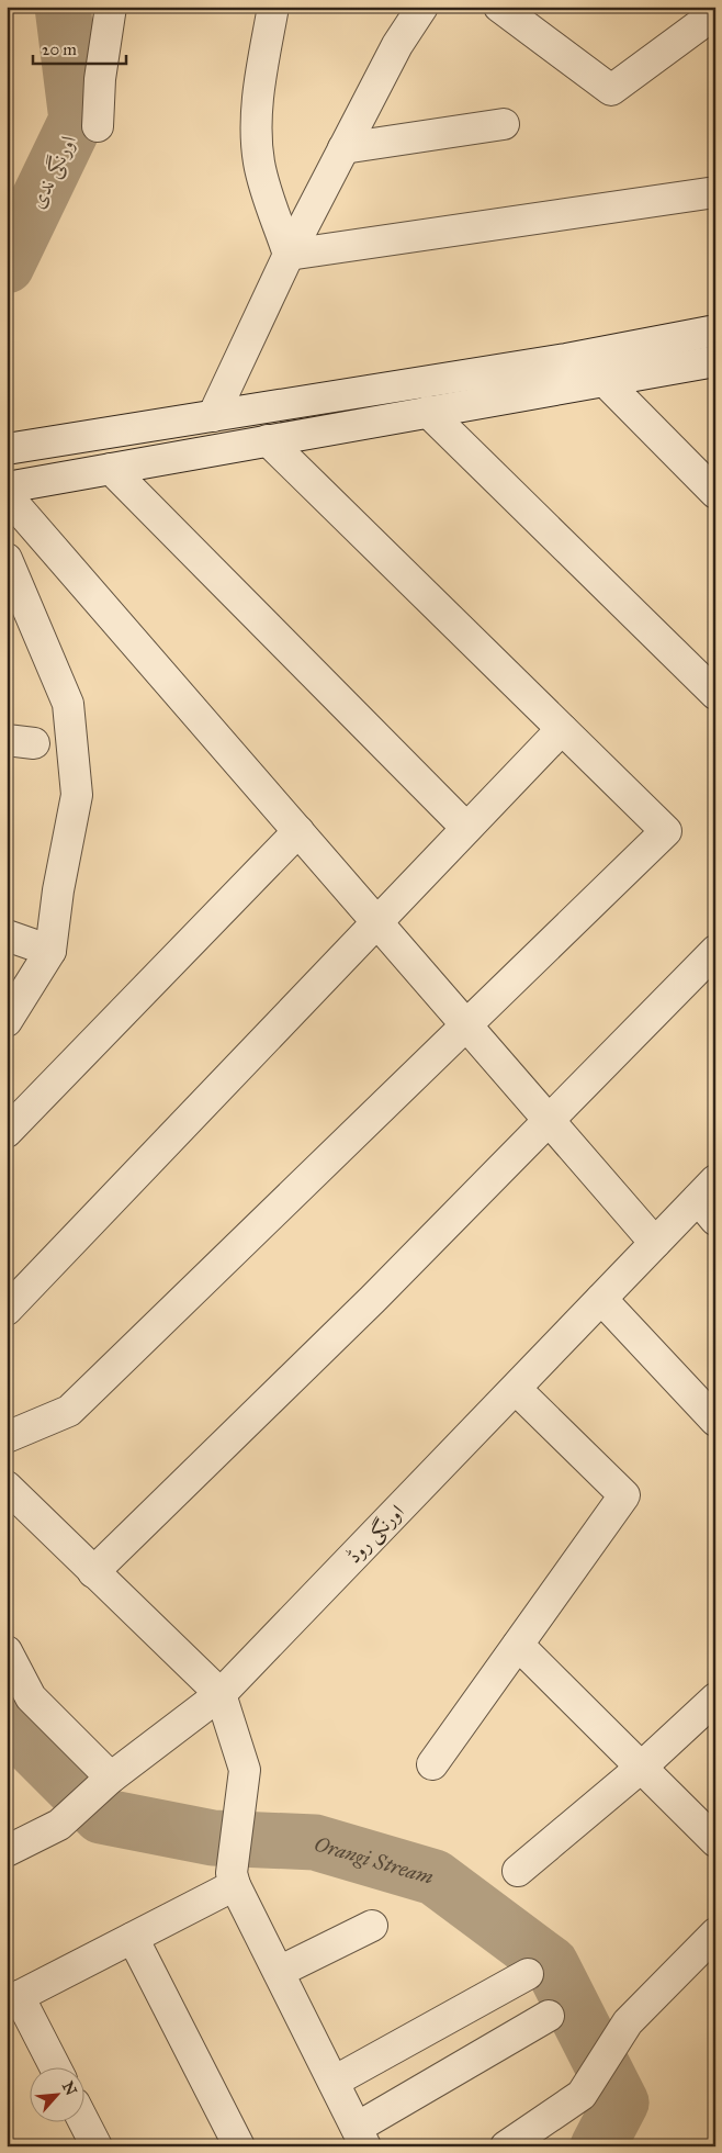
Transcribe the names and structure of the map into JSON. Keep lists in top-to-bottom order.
{
  "streets": {
    "street": ["اورنگی روڈ"]
  },
  "water": ["اورنگی ندی", "Orangi Stream"],
  "scale_bar": "20 m",
  "north": "top right"
}
